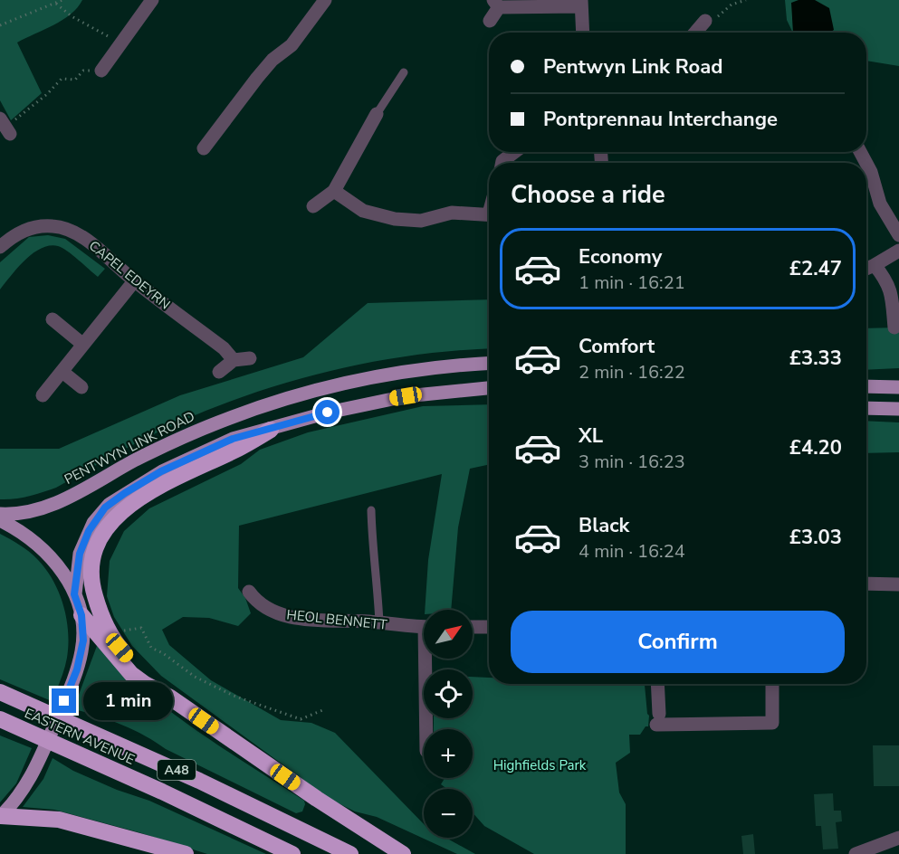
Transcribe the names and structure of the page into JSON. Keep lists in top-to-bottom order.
{
  "streets": {
    "highway": ["EASTERN AVENUE", "A48"],
    "main road": ["PENTWYN LINK ROAD"],
    "street": ["CAPEL EDEYRN", "HEOL BENNETT"]
  },
  "parks": ["Highfields Park"],
  "north": "top right",
  "page": {
    "banner": ["Pentwyn Link Road", "Pontprennau Interchange"],
    "heading": "Choose a ride",
    "list": [
      {
        "name": "Economy",
        "note": "1 min · 16:21",
        "value": "£2.47"
      },
      {
        "name": "Comfort",
        "note": "2 min · 16:22",
        "value": "£3.33"
      },
      {
        "name": "XL",
        "note": "3 min · 16:23",
        "value": "£4.20"
      },
      {
        "name": "Black",
        "note": "4 min · 16:24",
        "value": "£3.03"
      }
    ],
    "buttons": "Confirm",
    "map_buttons": ["+", "−"],
    "bubble": "1 min"
  }
}
